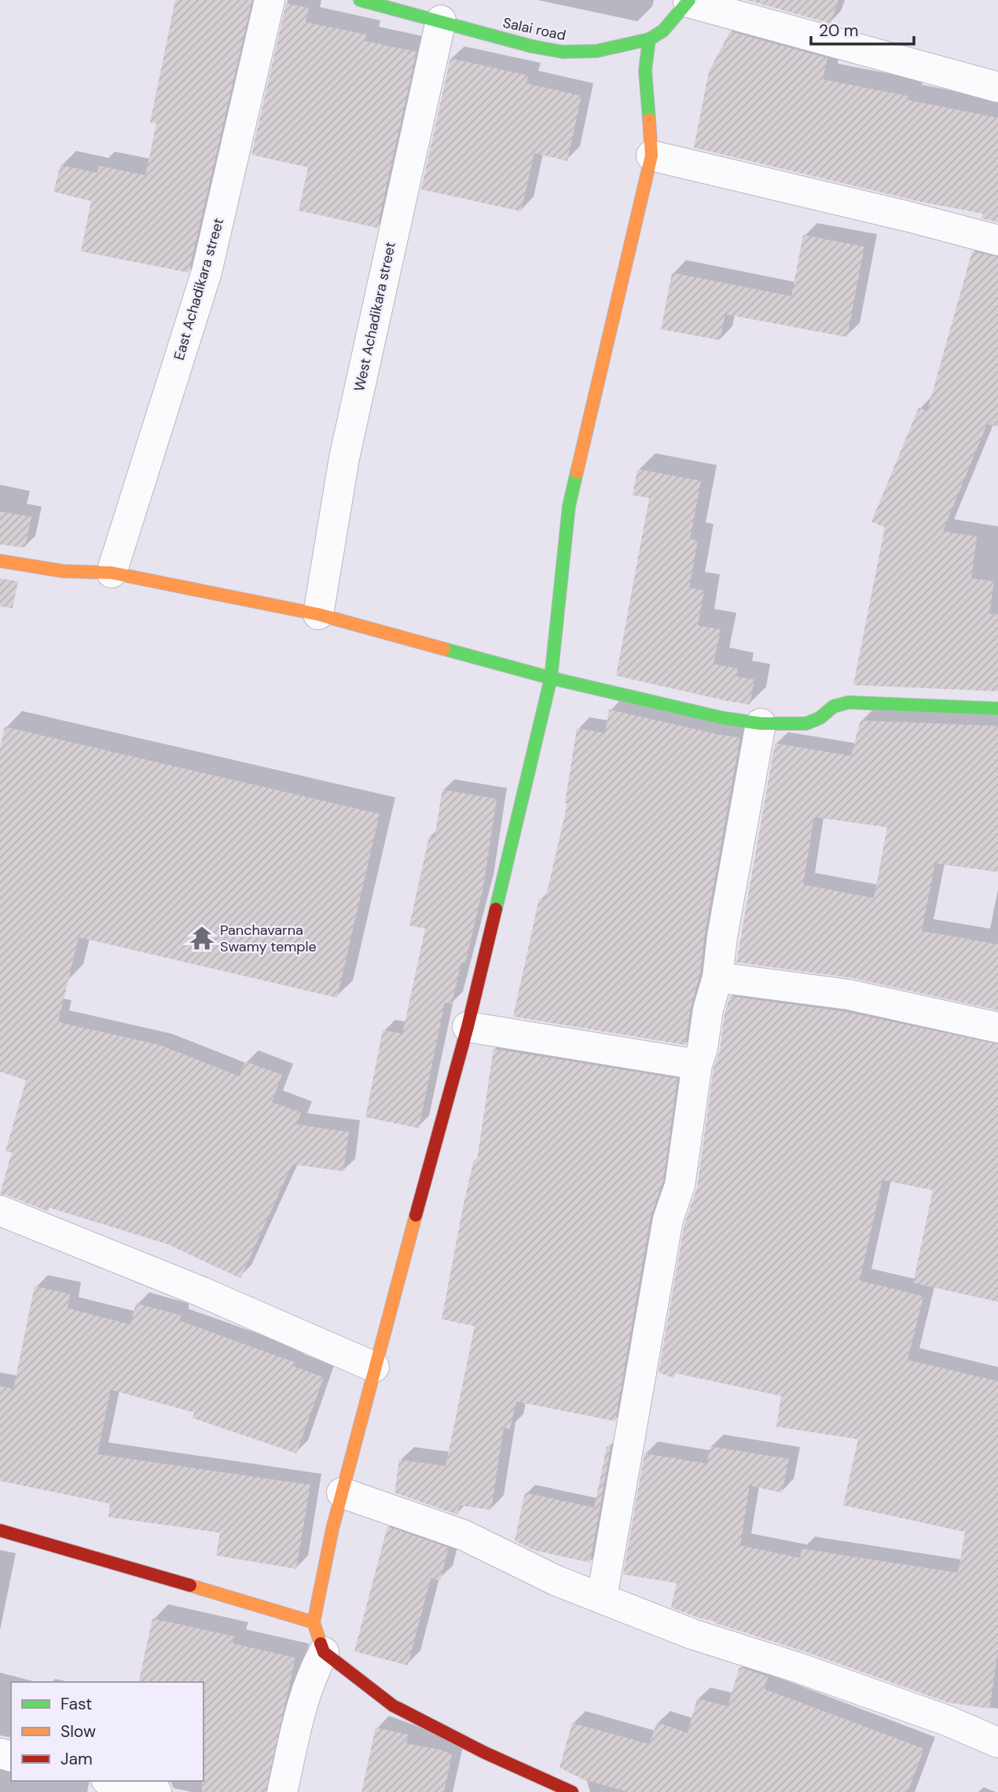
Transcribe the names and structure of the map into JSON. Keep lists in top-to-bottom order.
{
  "streets": {
    "main road": ["Salai road"],
    "street": ["East Achadikara street", "West Achadikara street"]
  },
  "crossings": [
    ["Salai road", "West Achadikara street"]
  ],
  "places": {
    "temple": ["Panchavarna Swamy temple"]
  },
  "legend": ["Fast", "Slow", "Jam"],
  "scale_bar": "20 m"
}
